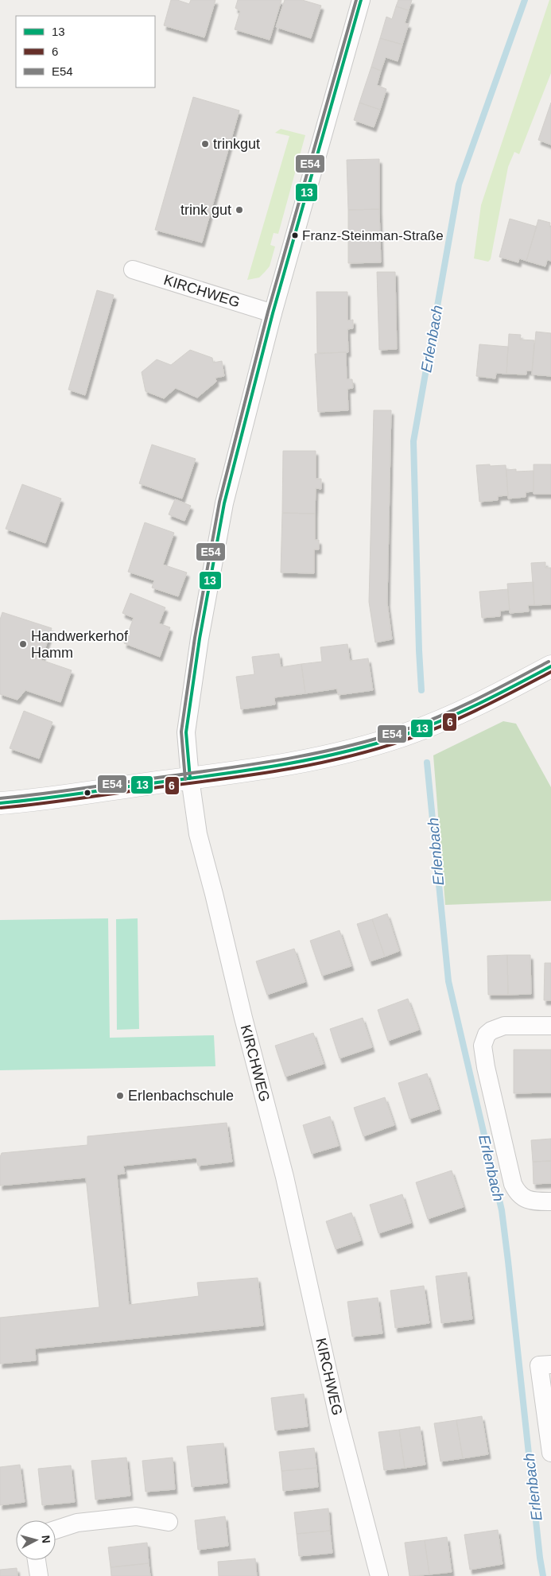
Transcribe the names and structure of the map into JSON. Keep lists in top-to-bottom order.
{
  "streets": {
    "street": ["KIRCHWEG"]
  },
  "water": ["Erlenbach"],
  "places": [
    "trinkgut",
    "trink gut",
    "Franz-Steinman-Straße",
    "Handwerkerhof Hamm",
    "Erlenbachschule"
  ],
  "lines": ["transit line 13", "transit line E54", "transit line 6"],
  "legend": ["13", "6", "E54"],
  "north": "right"
}
